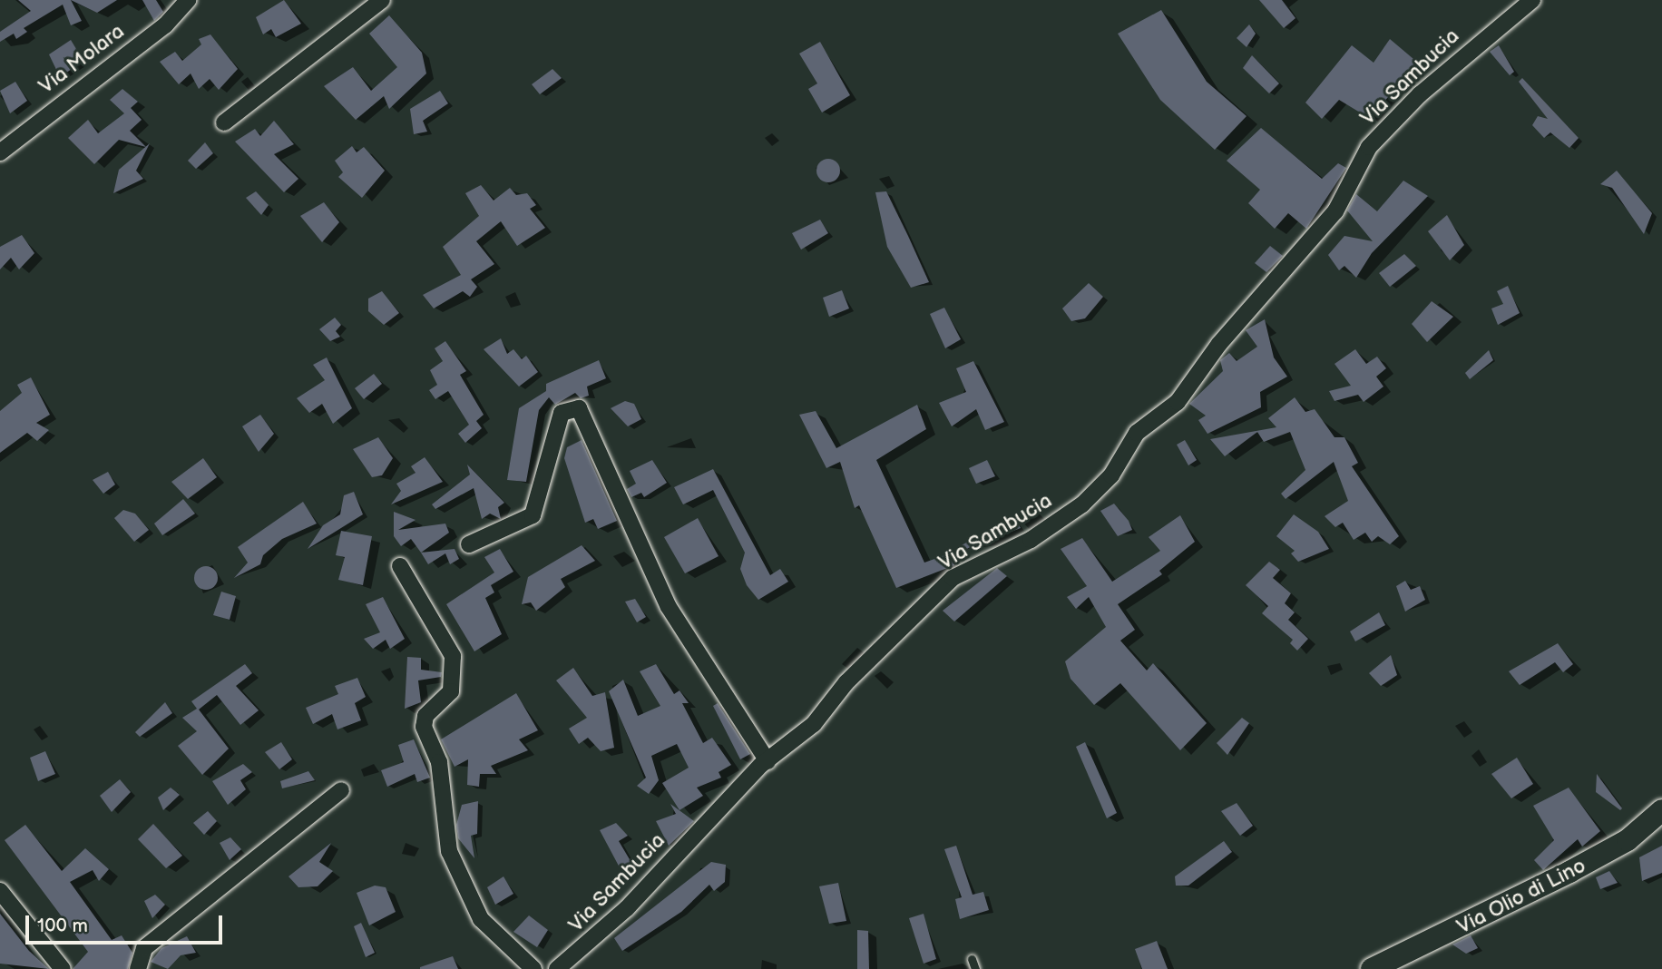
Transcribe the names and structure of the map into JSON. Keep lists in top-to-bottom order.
{
  "streets": {
    "street": ["Via Molara", "Via Sambucia", "Via Olio di Lino"]
  },
  "scale_bar": "100 m"
}
